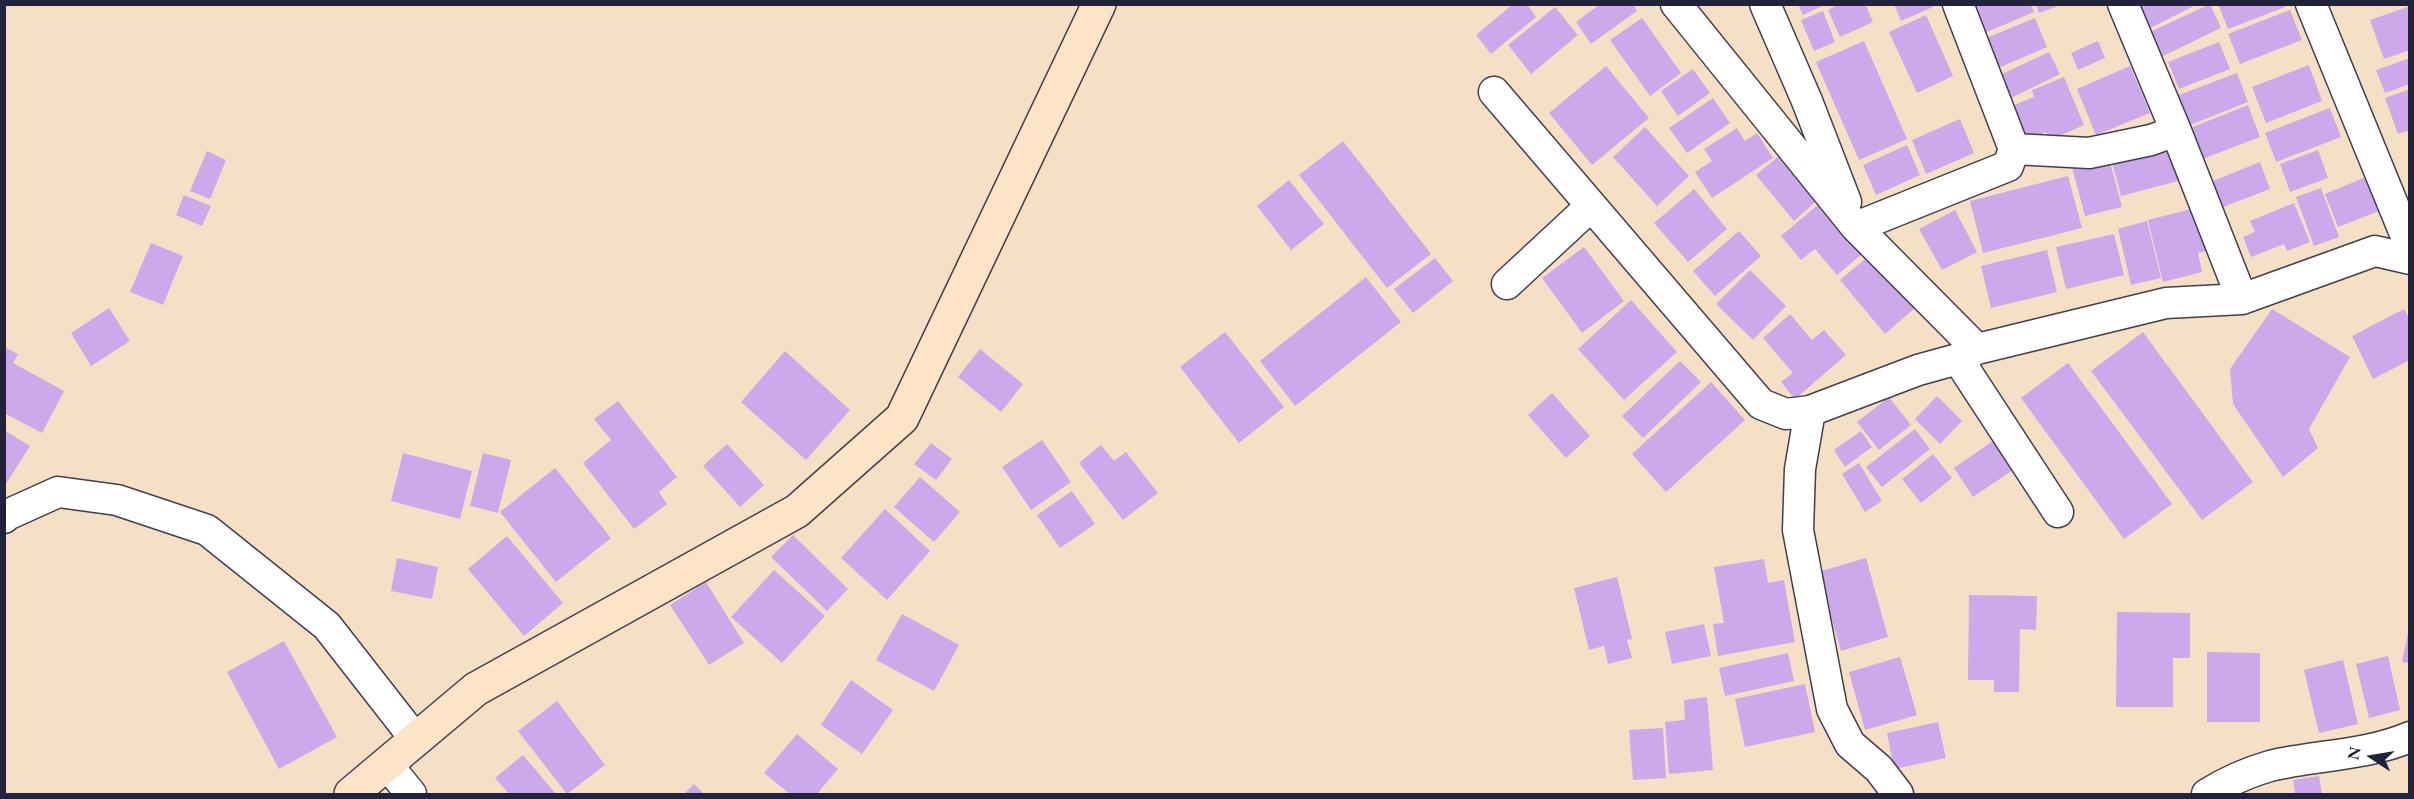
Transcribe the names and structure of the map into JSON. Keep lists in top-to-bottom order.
{
  "north": "left"
}
